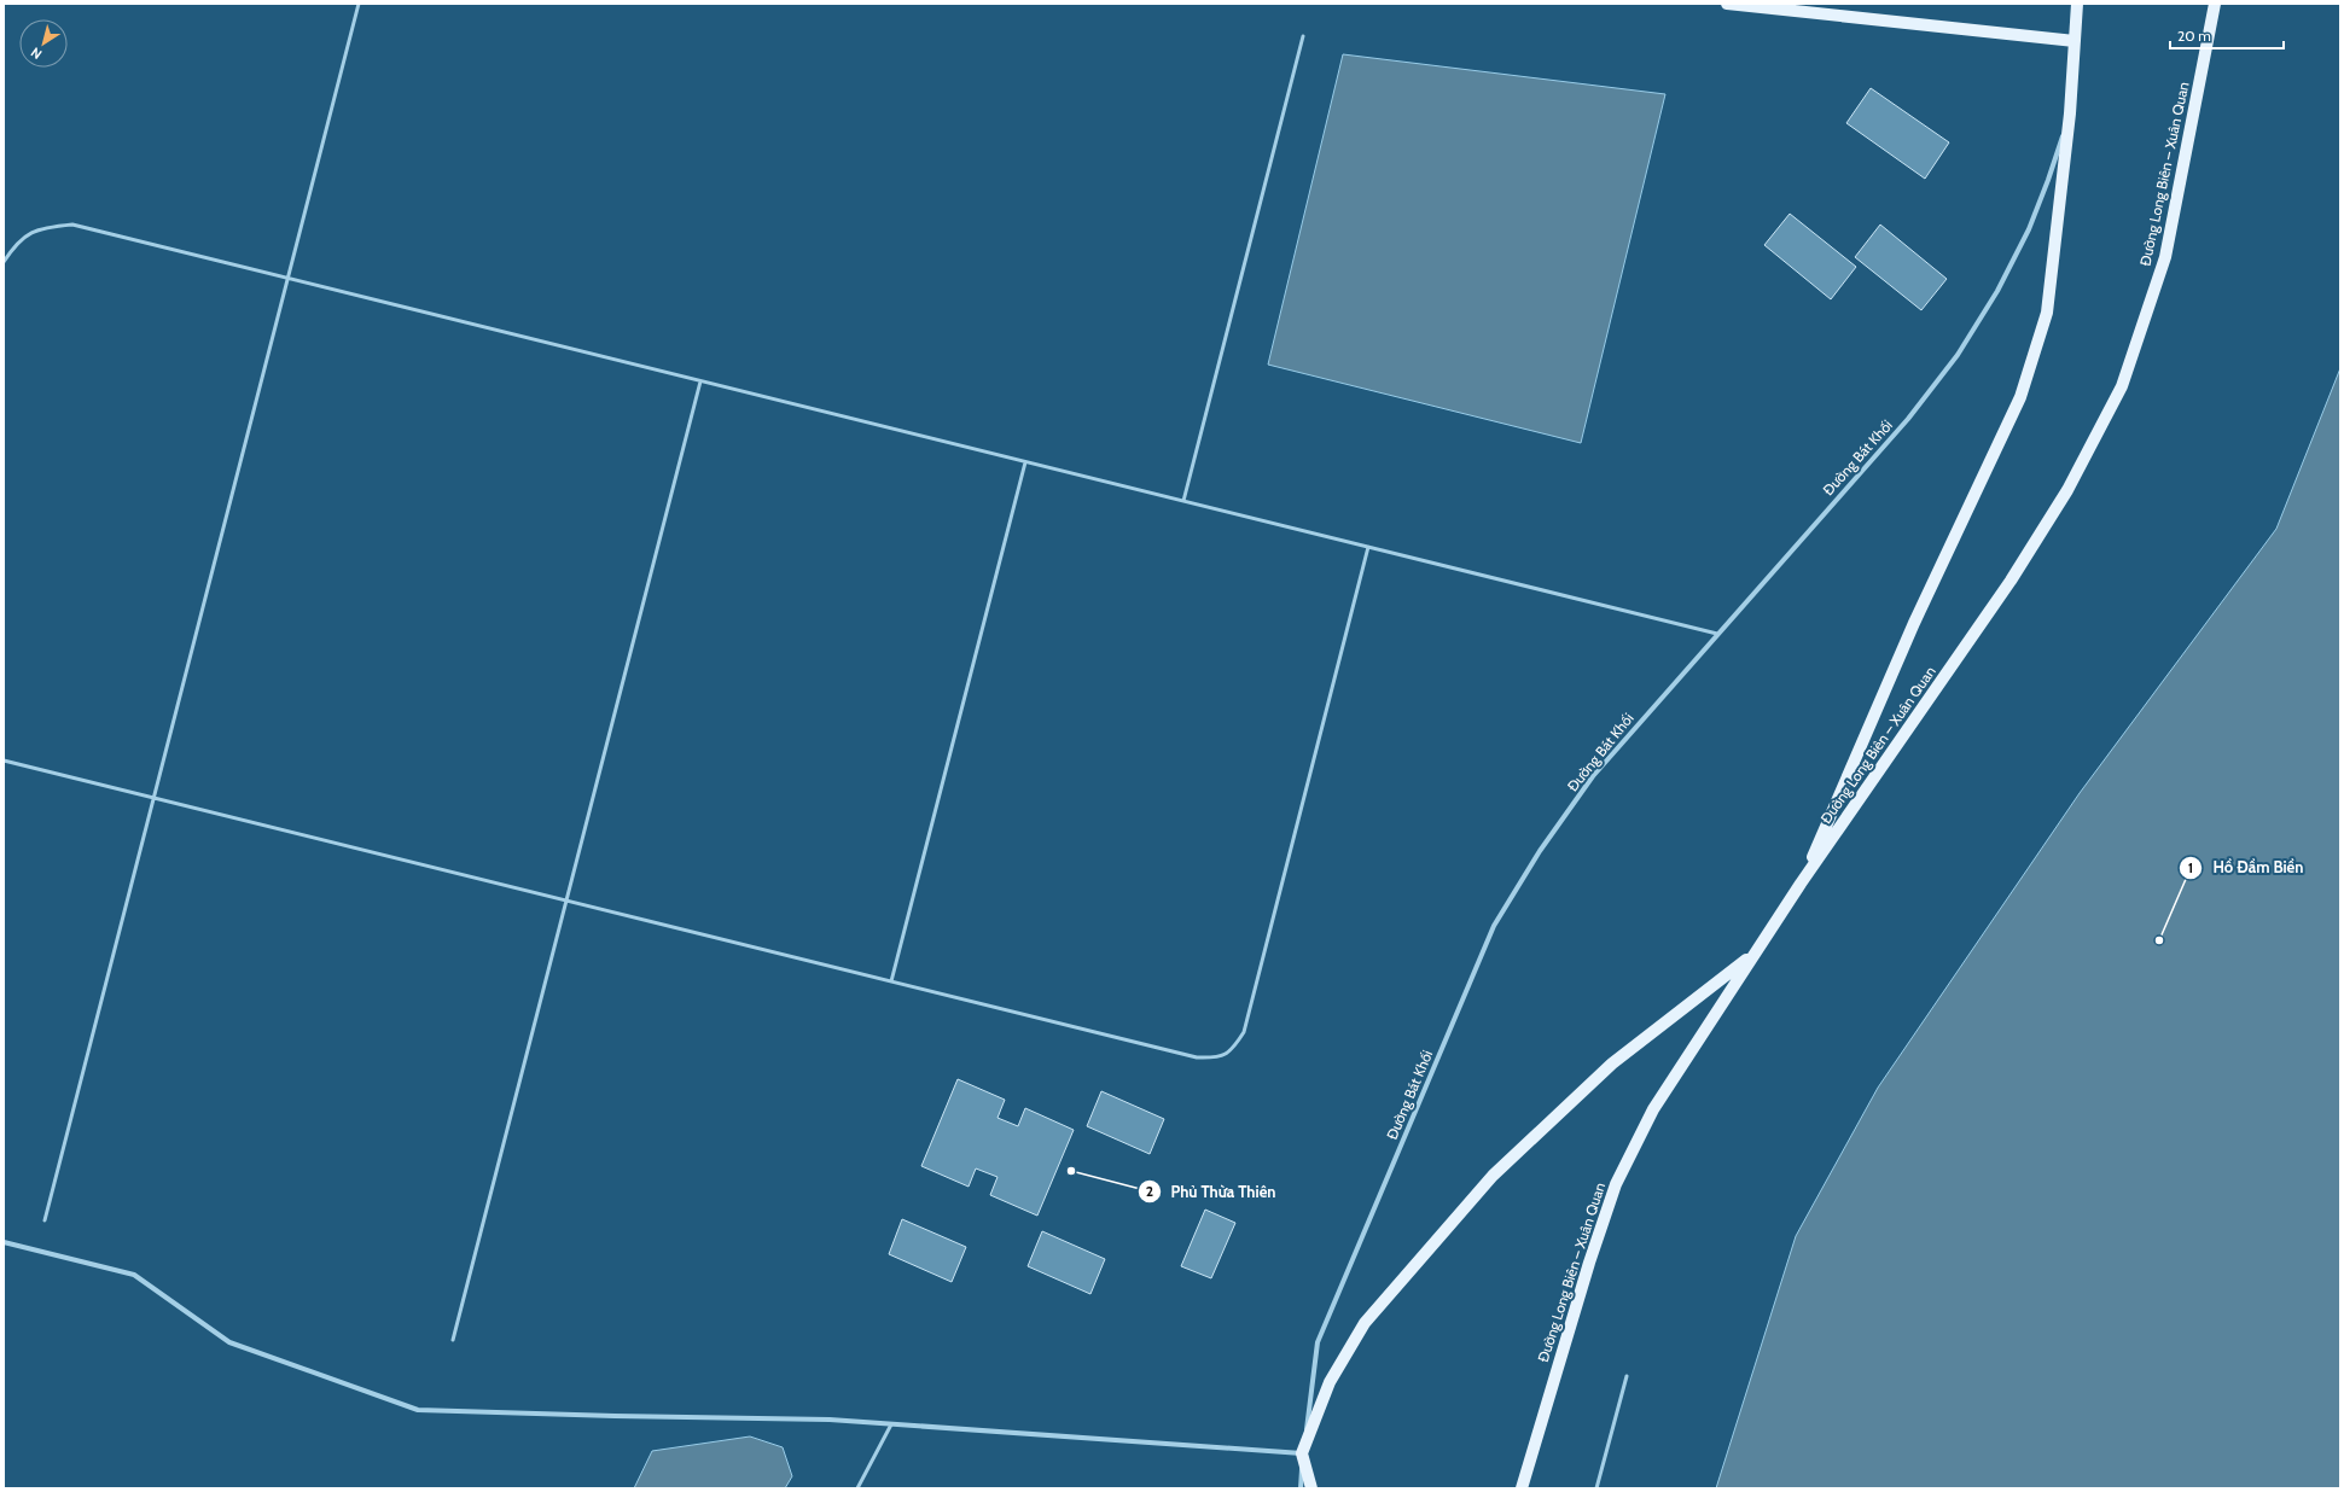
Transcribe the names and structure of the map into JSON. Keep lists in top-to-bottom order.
{
  "streets": {
    "main road": ["Đường Long Biên – Xuân Quan"],
    "street": ["Đường Bát Khối"]
  },
  "places": ["Hồ Đầm Biền", "Phủ Thừa Thiên"],
  "scale_bar": "20 m",
  "north": "bottom left"
}
